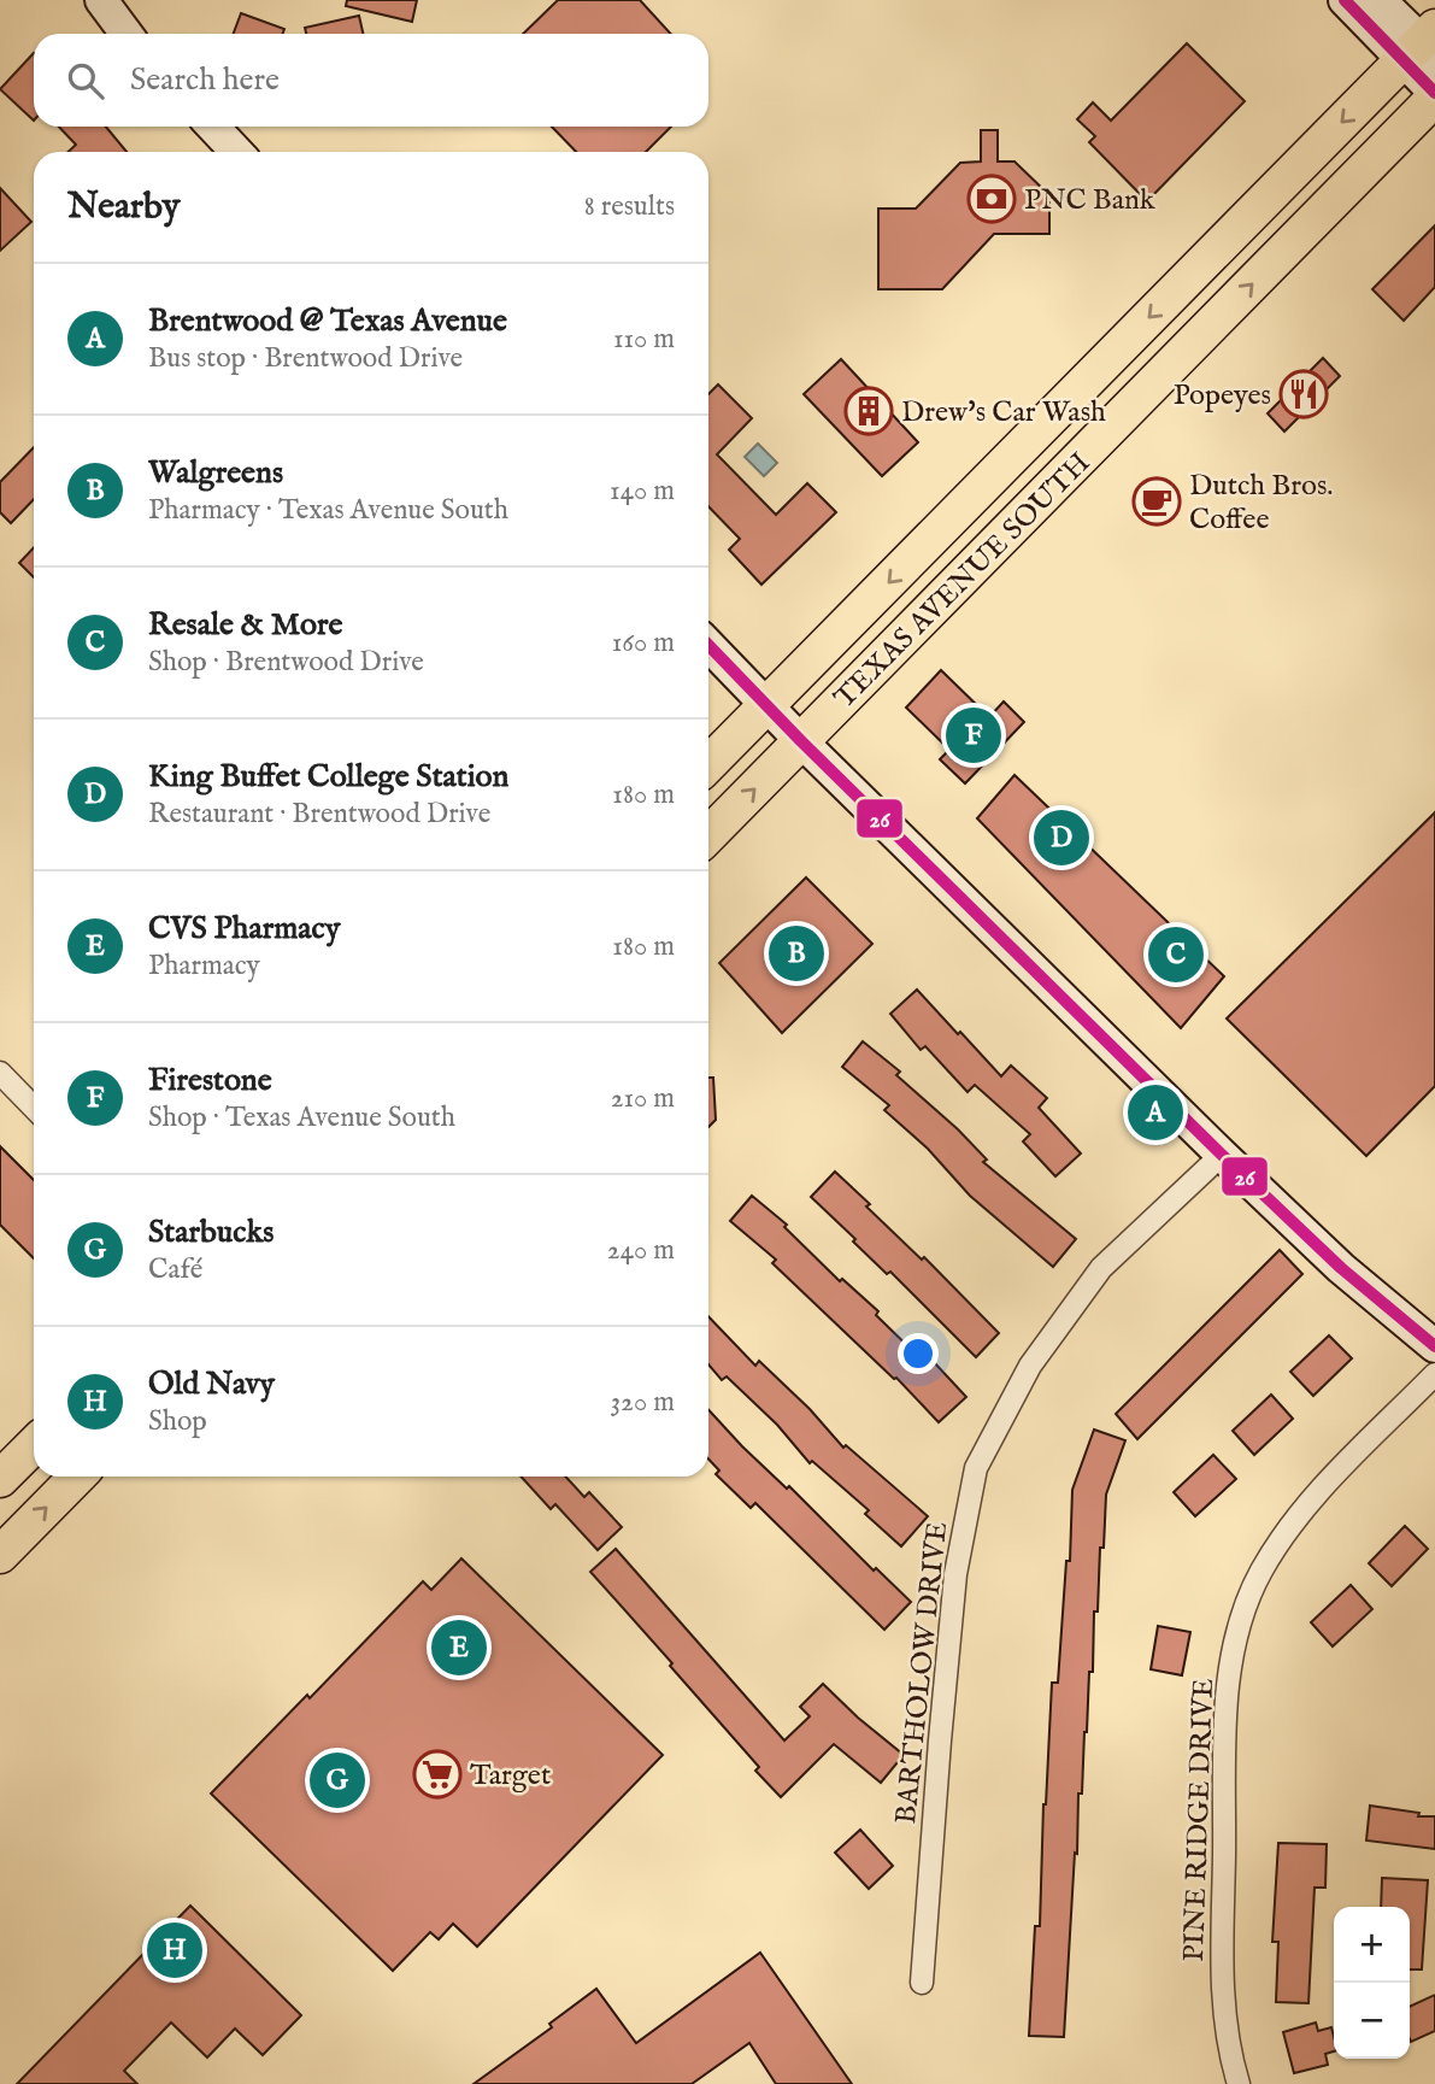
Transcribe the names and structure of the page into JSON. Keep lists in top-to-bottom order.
{
  "streets": {
    "main road": ["TEXAS AVENUE SOUTH"],
    "street": ["BARTHOLOW DRIVE", "PINE RIDGE DRIVE"]
  },
  "places": {
    "bank": ["PNC Bank"],
    "restaurant": ["Popeyes"],
    "building": ["Drew's Car Wash"],
    "cafe": ["Dutch Bros. Coffee"],
    "supermarket": ["Target"]
  },
  "lines": ["transit line 26"],
  "page": {
    "search": "Search here",
    "heading": ["Nearby", "8 results"],
    "list": [
      {
        "mark": "A",
        "name": "Brentwood @ Texas Avenue",
        "note": "Bus stop · Brentwood Drive",
        "value": "110 m"
      },
      {
        "mark": "B",
        "name": "Walgreens",
        "note": "Pharmacy · Texas Avenue South",
        "value": "140 m"
      },
      {
        "mark": "C",
        "name": "Resale & More",
        "note": "Shop · Brentwood Drive",
        "value": "160 m"
      },
      {
        "mark": "D",
        "name": "King Buffet College Station",
        "note": "Restaurant · Brentwood Drive",
        "value": "180 m"
      },
      {
        "mark": "E",
        "name": "CVS Pharmacy",
        "note": "Pharmacy",
        "value": "180 m"
      },
      {
        "mark": "F",
        "name": "Firestone",
        "note": "Shop · Texas Avenue South",
        "value": "210 m"
      },
      {
        "mark": "G",
        "name": "Starbucks",
        "note": "Café",
        "value": "240 m"
      },
      {
        "mark": "H",
        "name": "Old Navy",
        "note": "Shop",
        "value": "320 m"
      }
    ],
    "pins": [
      "F",
      "D",
      "B",
      "C",
      "A",
      "E",
      "G",
      "H"
    ],
    "map_buttons": ["+", "−"]
  }
}
